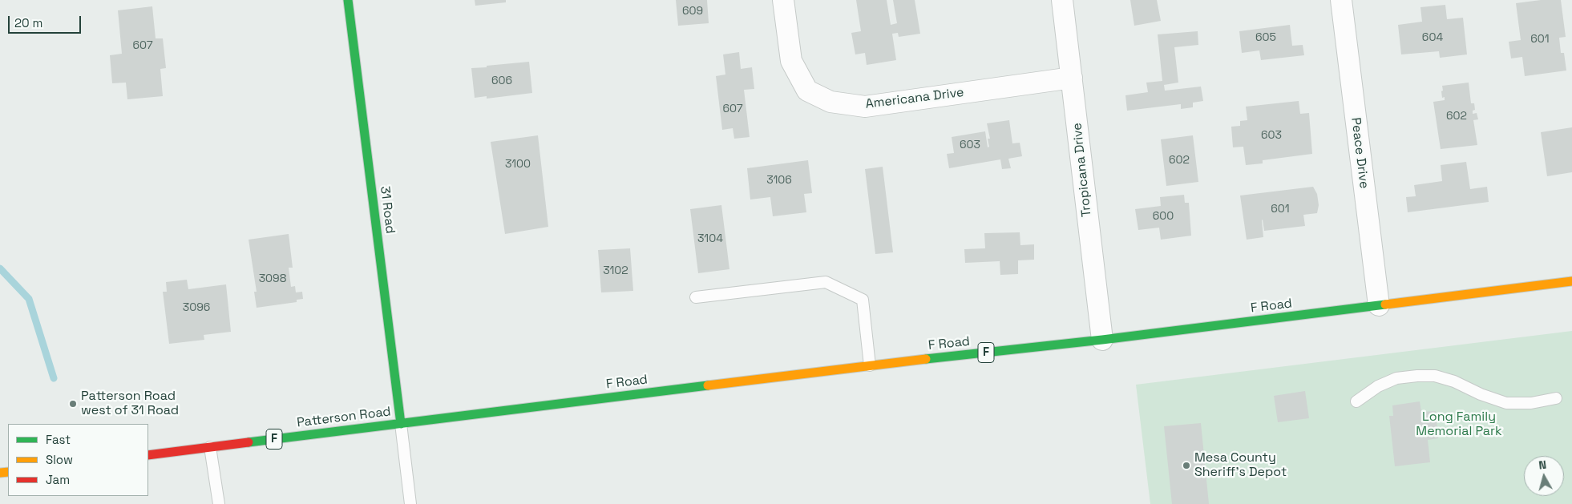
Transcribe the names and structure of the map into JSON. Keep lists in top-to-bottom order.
{
  "streets": {
    "main road": [
      "31 Road",
      "F Road",
      "F",
      "Patterson Road"
    ],
    "street": ["Americana Drive", "Peace Drive", "Tropicana Drive"]
  },
  "crossings": [
    ["Americana Drive", "Tropicana Drive"],
    ["Peace Drive", "F Road"],
    ["Tropicana Drive", "F Road"],
    ["31 Road", "F Road"],
    ["31 Road", "Patterson Road"],
    ["F Road", "Patterson Road"]
  ],
  "parks": ["Long Family Memorial Park"],
  "places": ["Patterson Road west of 31 Road", "Mesa County Sheriff's Depot"],
  "house_numbers": [
    "609",
    "605",
    "604",
    "601",
    "607",
    "606",
    "607",
    "602",
    "603",
    "603",
    "602",
    "3100",
    "3106",
    "601",
    "600",
    "3104",
    "3102",
    "3098",
    "3096"
  ],
  "legend": ["Fast", "Slow", "Jam"],
  "scale_bar": "20 m",
  "north": "top"
}
